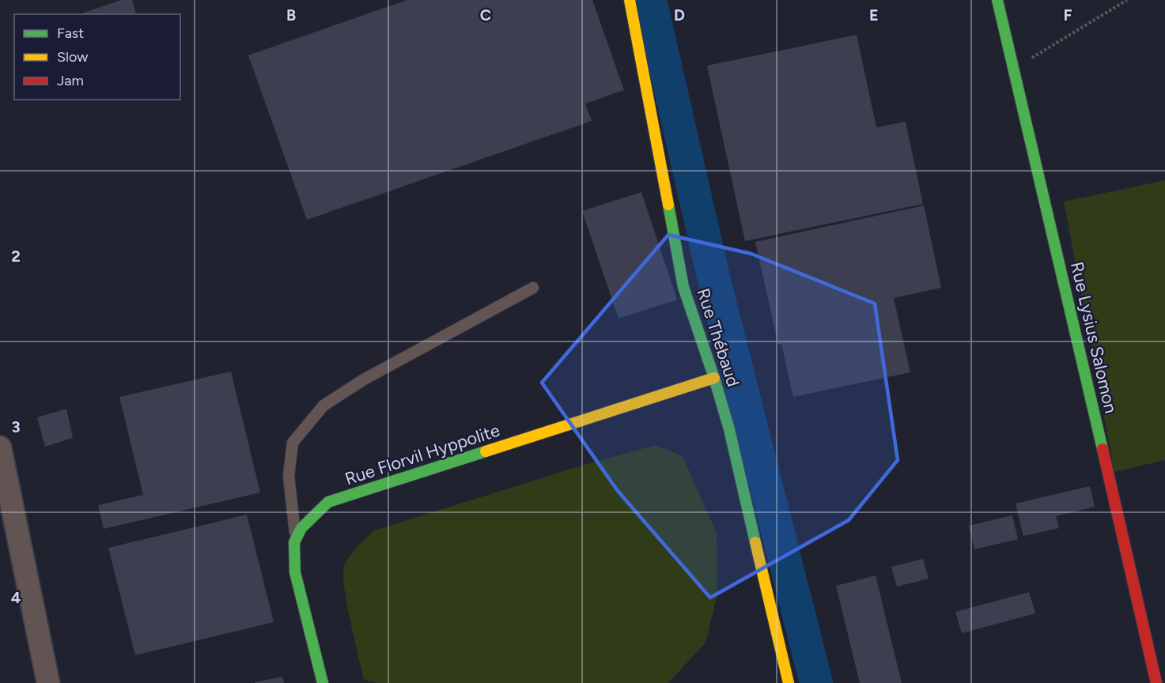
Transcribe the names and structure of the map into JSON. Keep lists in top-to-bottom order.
{
  "streets": {
    "street": ["Rue Thébaud", "Rue Lysius Salomon", "Rue Florvil Hyppolite"]
  },
  "crossings": [
    ["Rue Thébaud", "Rue Florvil Hyppolite"]
  ],
  "legend": ["Fast", "Slow", "Jam"],
  "grid": {
    "columns": [
      "B",
      "C",
      "D",
      "E",
      "F"
    ],
    "rows": ["2", "3", "4"]
  }
}
